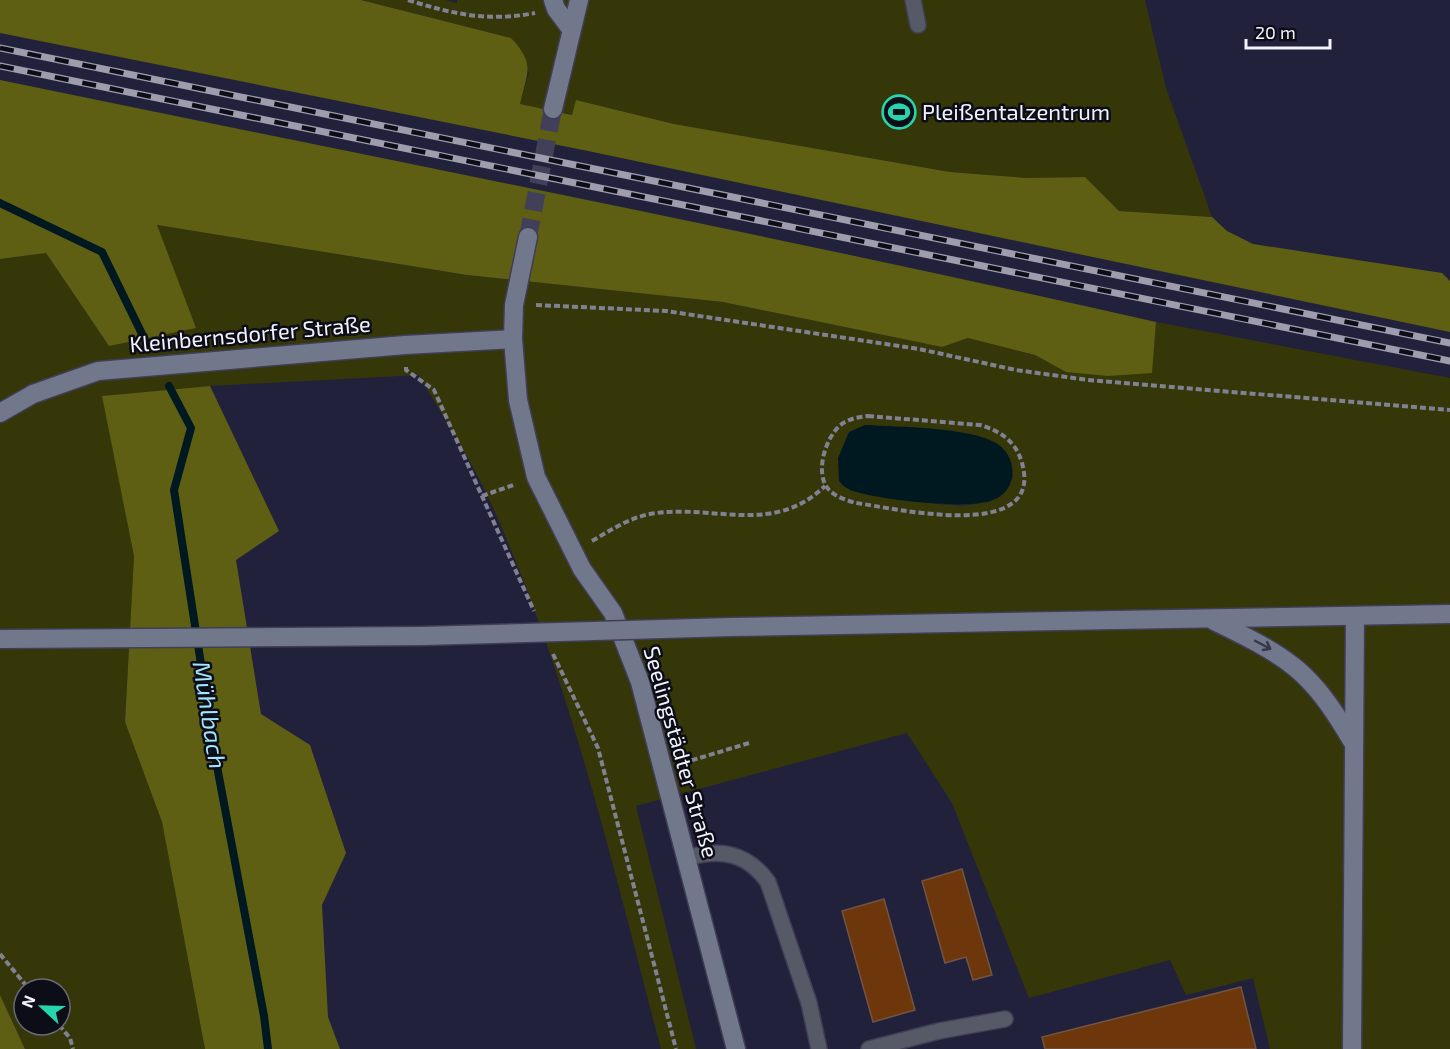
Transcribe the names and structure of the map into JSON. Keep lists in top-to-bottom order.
{
  "streets": {
    "main road": ["Kleinbernsdorfer Straße", "Seelingstädter Straße"]
  },
  "crossings": [
    ["Kleinbernsdorfer Straße", "Seelingstädter Straße"]
  ],
  "water": ["Mühlbach"],
  "places": {
    "sports": ["Pleißentalzentrum"]
  },
  "scale_bar": "20 m",
  "north": "left"
}
